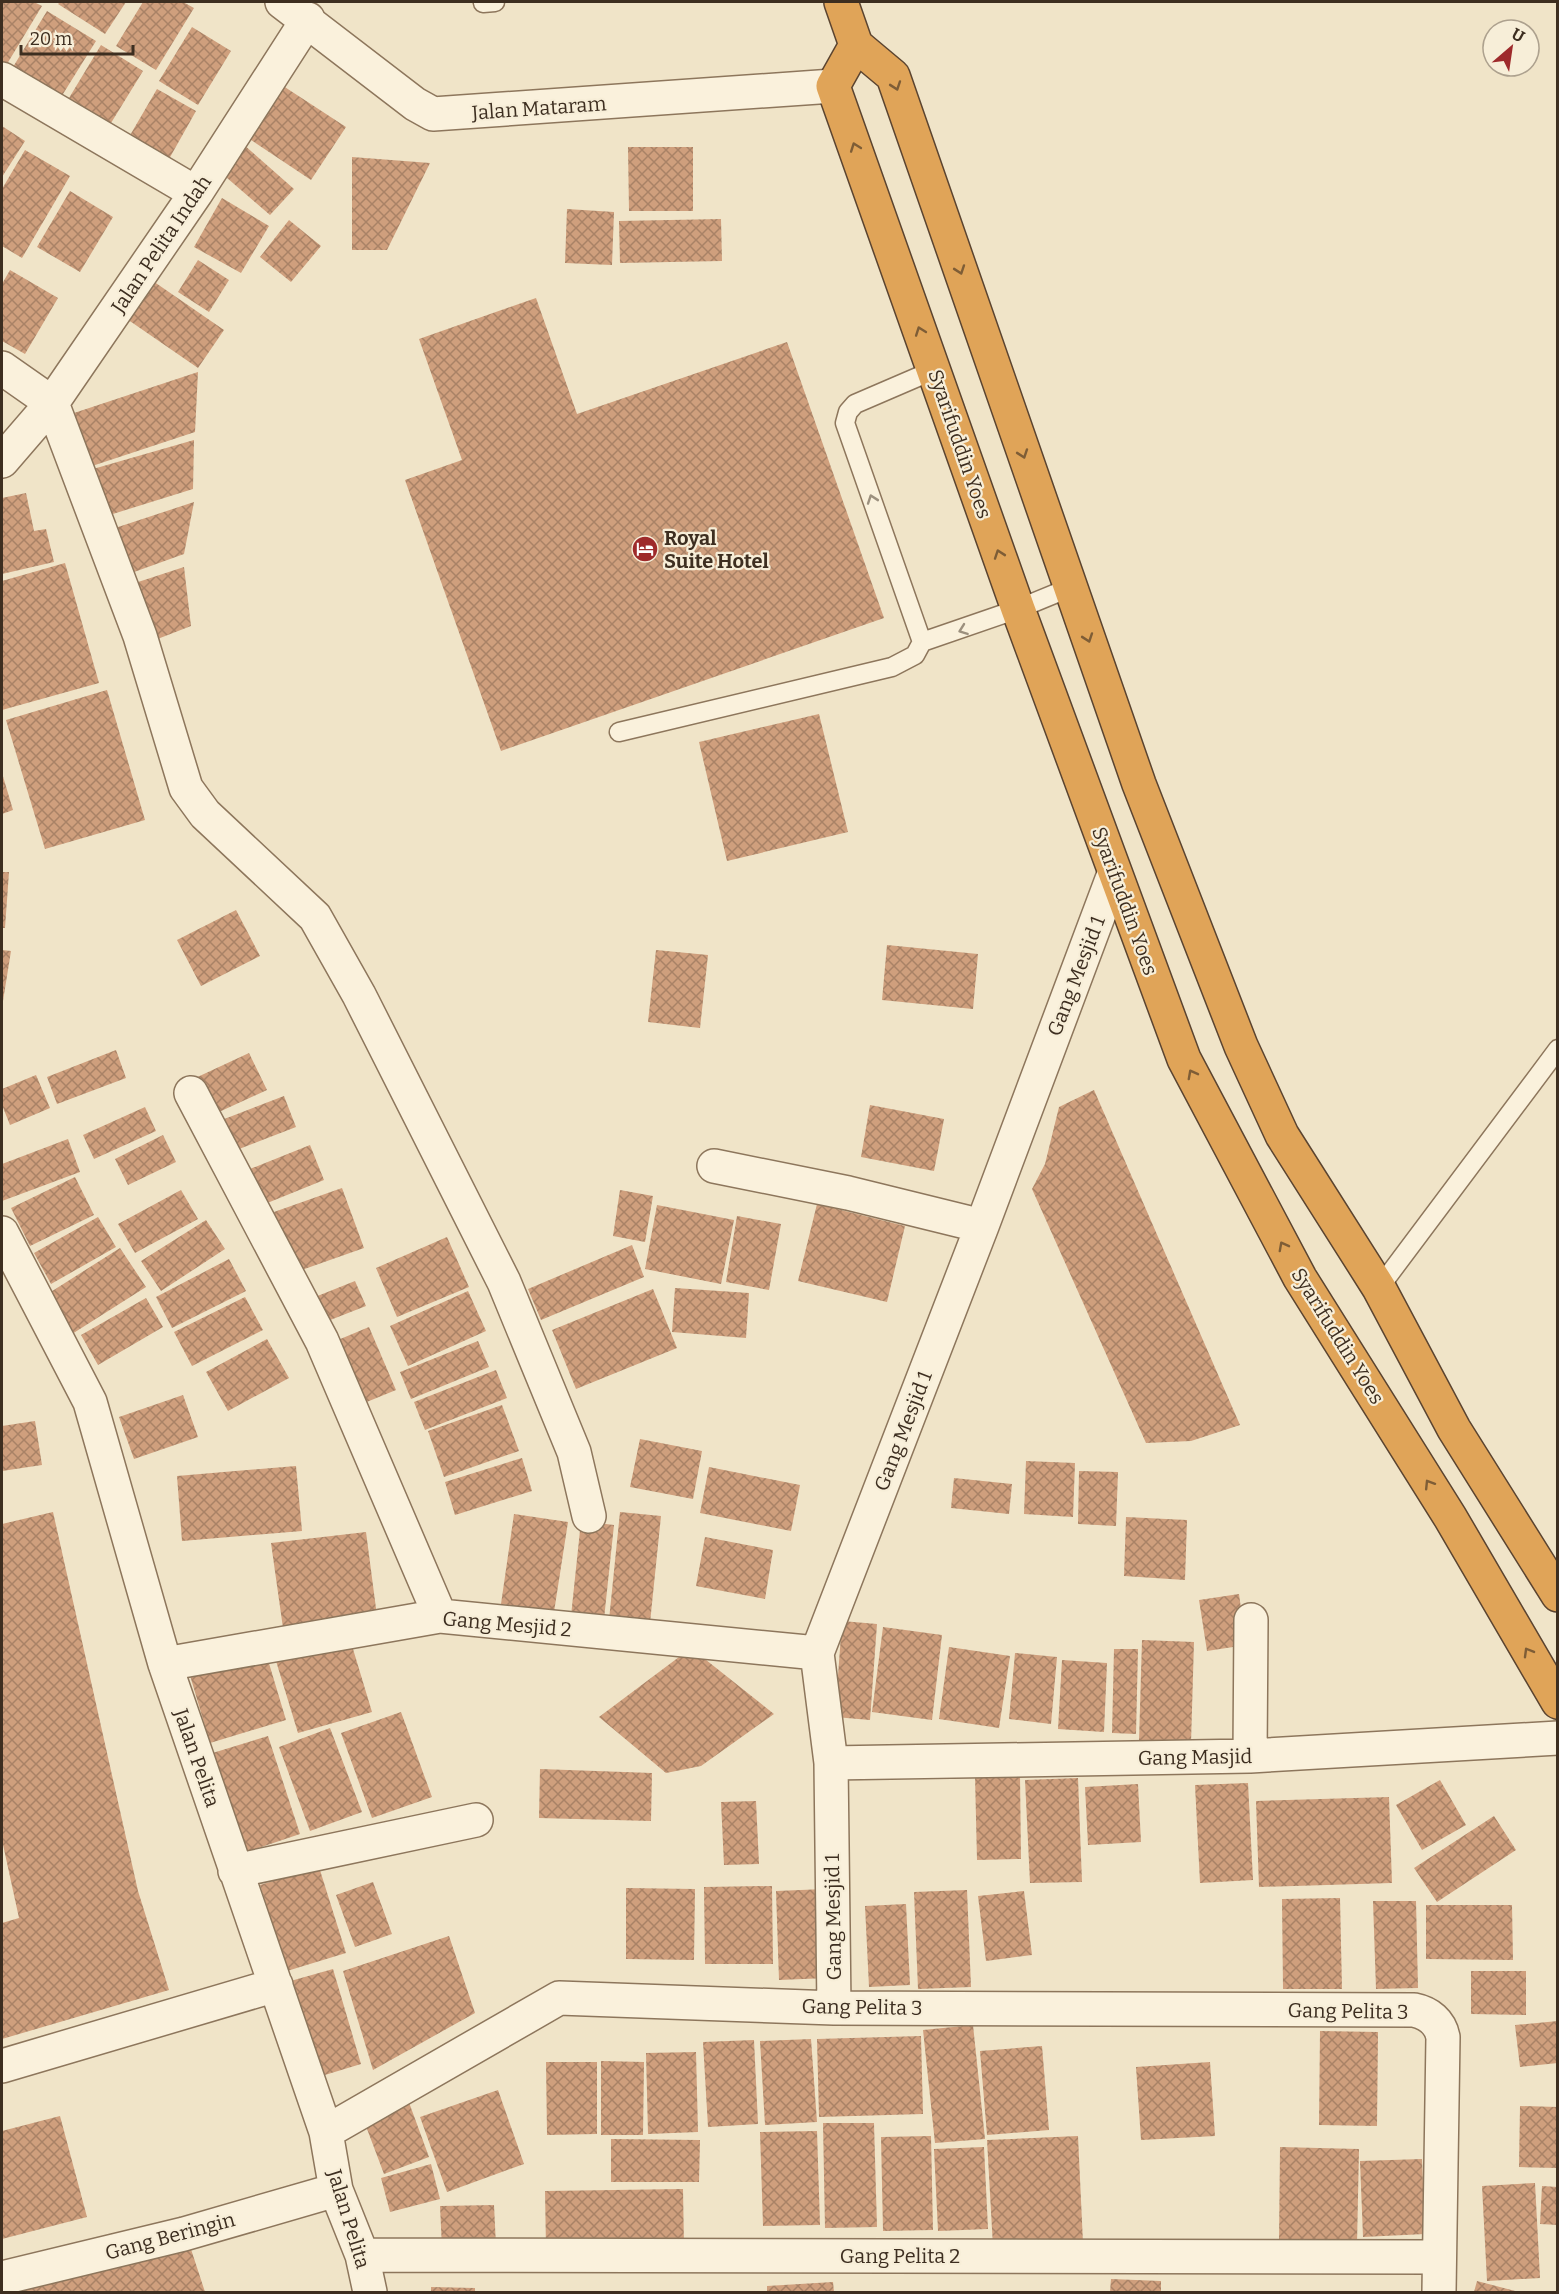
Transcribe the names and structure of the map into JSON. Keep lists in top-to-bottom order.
{
  "streets": {
    "highway": ["Syarifuddin Yoes"],
    "street": [
      "Jalan Mataram",
      "Jalan Pelita Indah",
      "Gang Mesjid 1",
      "Gang Mesjid 2",
      "Gang Masjid",
      "Jalan Pelita",
      "Gang Pelita 3",
      "Gang Beringin",
      "Gang Pelita 2"
    ]
  },
  "crossings": [
    ["Jalan Mataram", "Jalan Pelita Indah"],
    ["Jalan Mataram", "Syarifuddin Yoes"],
    ["Syarifuddin Yoes", "Gang Mesjid 1"],
    ["Gang Mesjid 1", "Gang Mesjid 2"],
    ["Gang Mesjid 1", "Gang Masjid"],
    ["Gang Mesjid 1", "Gang Pelita 3"],
    ["Gang Mesjid 2", "Jalan Pelita"],
    ["Jalan Pelita", "Gang Pelita 3"],
    ["Jalan Pelita", "Gang Beringin"],
    ["Jalan Pelita", "Gang Pelita 2"],
    ["Gang Pelita 3", "Gang Pelita 2"]
  ],
  "places": {
    "hotel": ["Royal Suite Hotel"]
  },
  "scale_bar": "20 m",
  "north": "top right"
}
